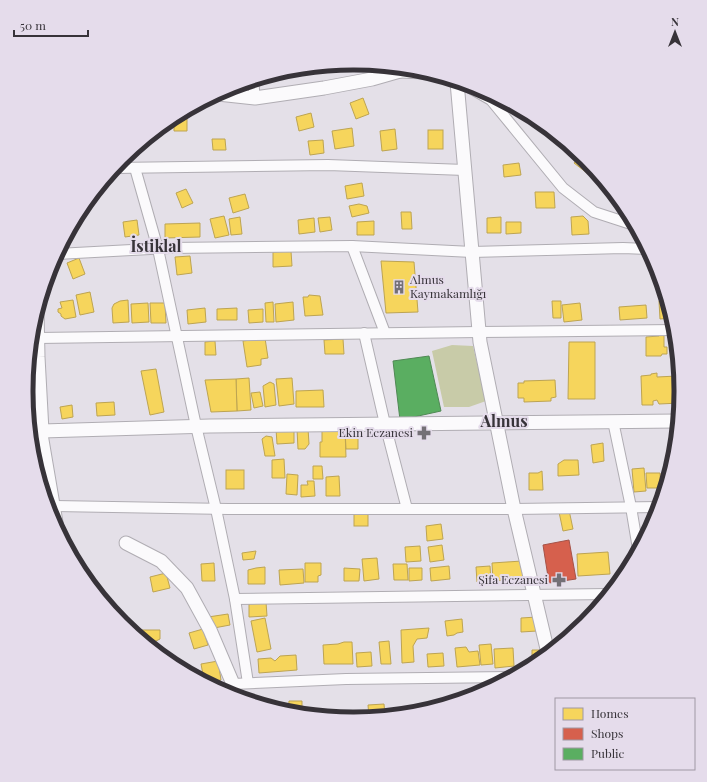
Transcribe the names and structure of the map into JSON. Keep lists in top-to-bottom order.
{
  "districts": ["İstiklal", "Almus"],
  "places": {
    "building": ["Almus Kaymakamlığı"],
    "pharmacy": ["Ekin Eczanesi", "Şifa Eczanesi"]
  },
  "legend": ["Homes", "Shops", "Public"],
  "scale_bar": "50 m",
  "north": "top"
}
